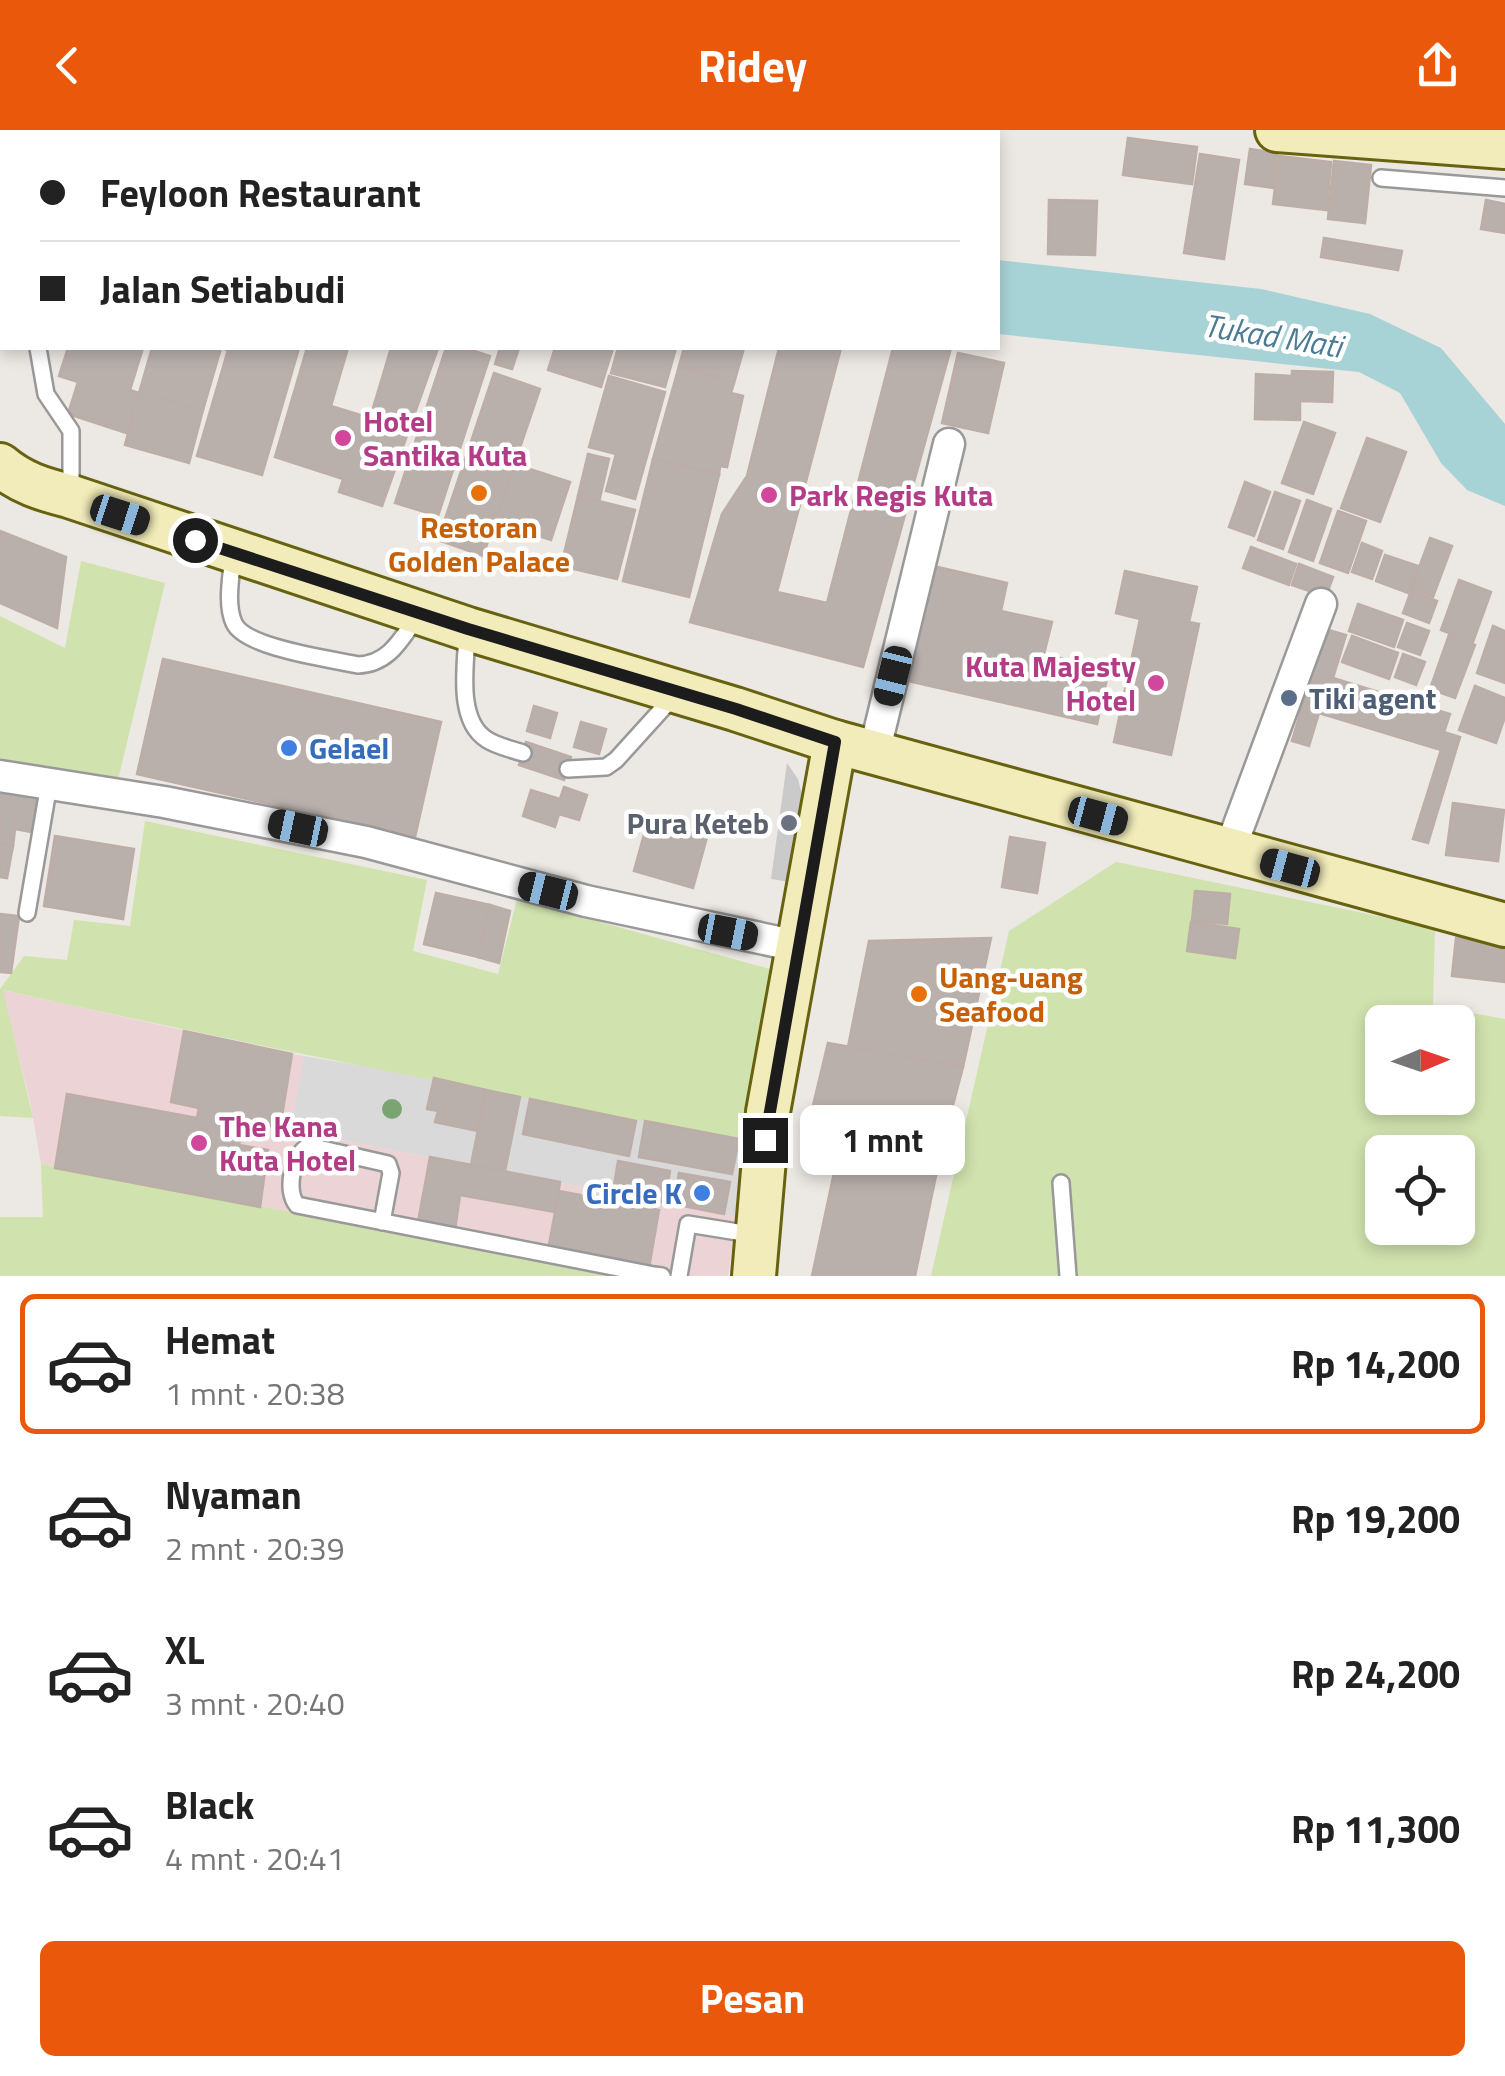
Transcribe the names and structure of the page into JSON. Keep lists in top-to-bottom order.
{
  "water": ["Tukad Mati"],
  "places": [
    "Hotel Santika Kuta",
    "Restoran Golden Palace",
    "Park Regis Kuta",
    "Kuta Majesty Hotel",
    "Tiki agent",
    "Gelael",
    "Pura Keteb",
    "Uang-uang Seafood",
    "The Kana Kuta Hotel",
    "Circle K"
  ],
  "north": "right",
  "page": {
    "header": "Ridey",
    "banner": ["Feyloon Restaurant", "Jalan Setiabudi"],
    "bubble": "1 mnt",
    "list": [
      {
        "name": "Hemat",
        "note": "1 mnt · 20:38",
        "value": "Rp 14,200"
      },
      {
        "name": "Nyaman",
        "note": "2 mnt · 20:39",
        "value": "Rp 19,200"
      },
      {
        "name": "XL",
        "note": "3 mnt · 20:40",
        "value": "Rp 24,200"
      },
      {
        "name": "Black",
        "note": "4 mnt · 20:41",
        "value": "Rp 11,300"
      }
    ],
    "buttons": "Pesan"
  }
}
